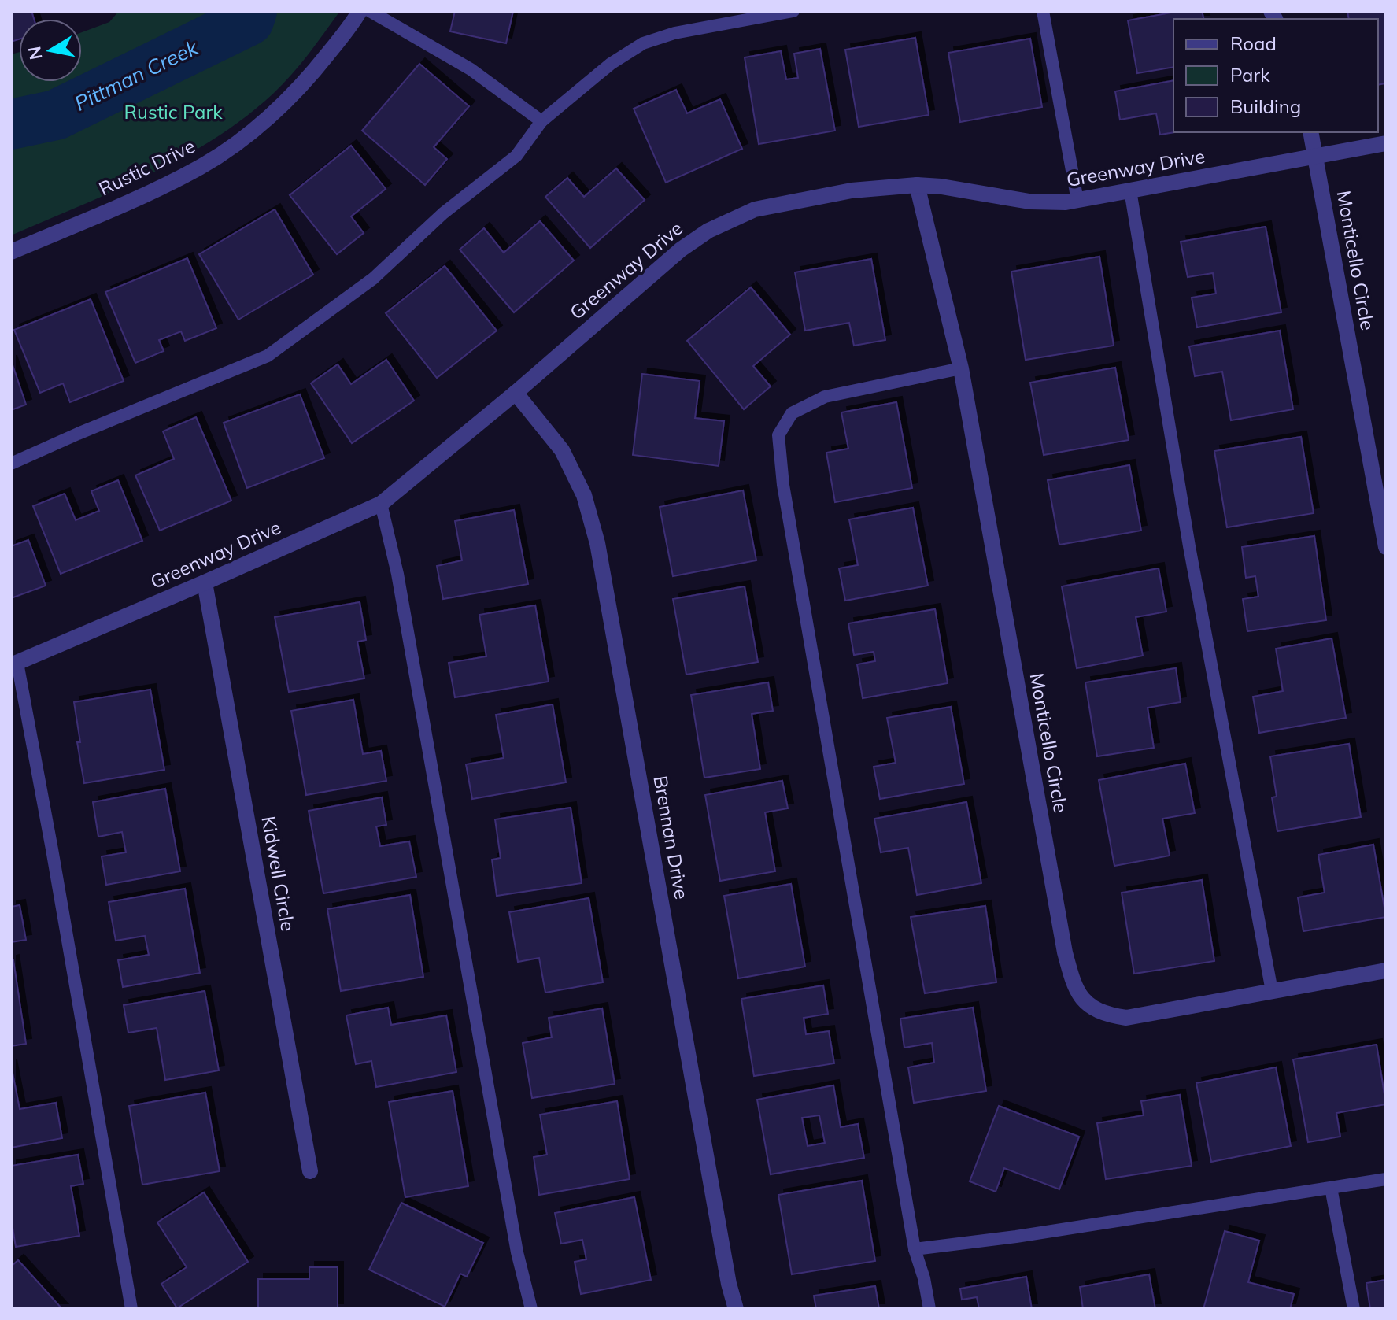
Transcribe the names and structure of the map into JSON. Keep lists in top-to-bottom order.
{
  "streets": {
    "street": [
      "Rustic Drive",
      "Greenway Drive",
      "Monticello Circle",
      "Brennan Drive",
      "Kidwell Circle"
    ]
  },
  "crossings": [
    ["Greenway Drive", "Monticello Circle"],
    ["Greenway Drive", "Brennan Drive"],
    ["Greenway Drive", "Kidwell Circle"]
  ],
  "water": ["Pittman Creek"],
  "parks": ["Rustic Park"],
  "legend": ["Road", "Park", "Building"],
  "north": "left"
}
